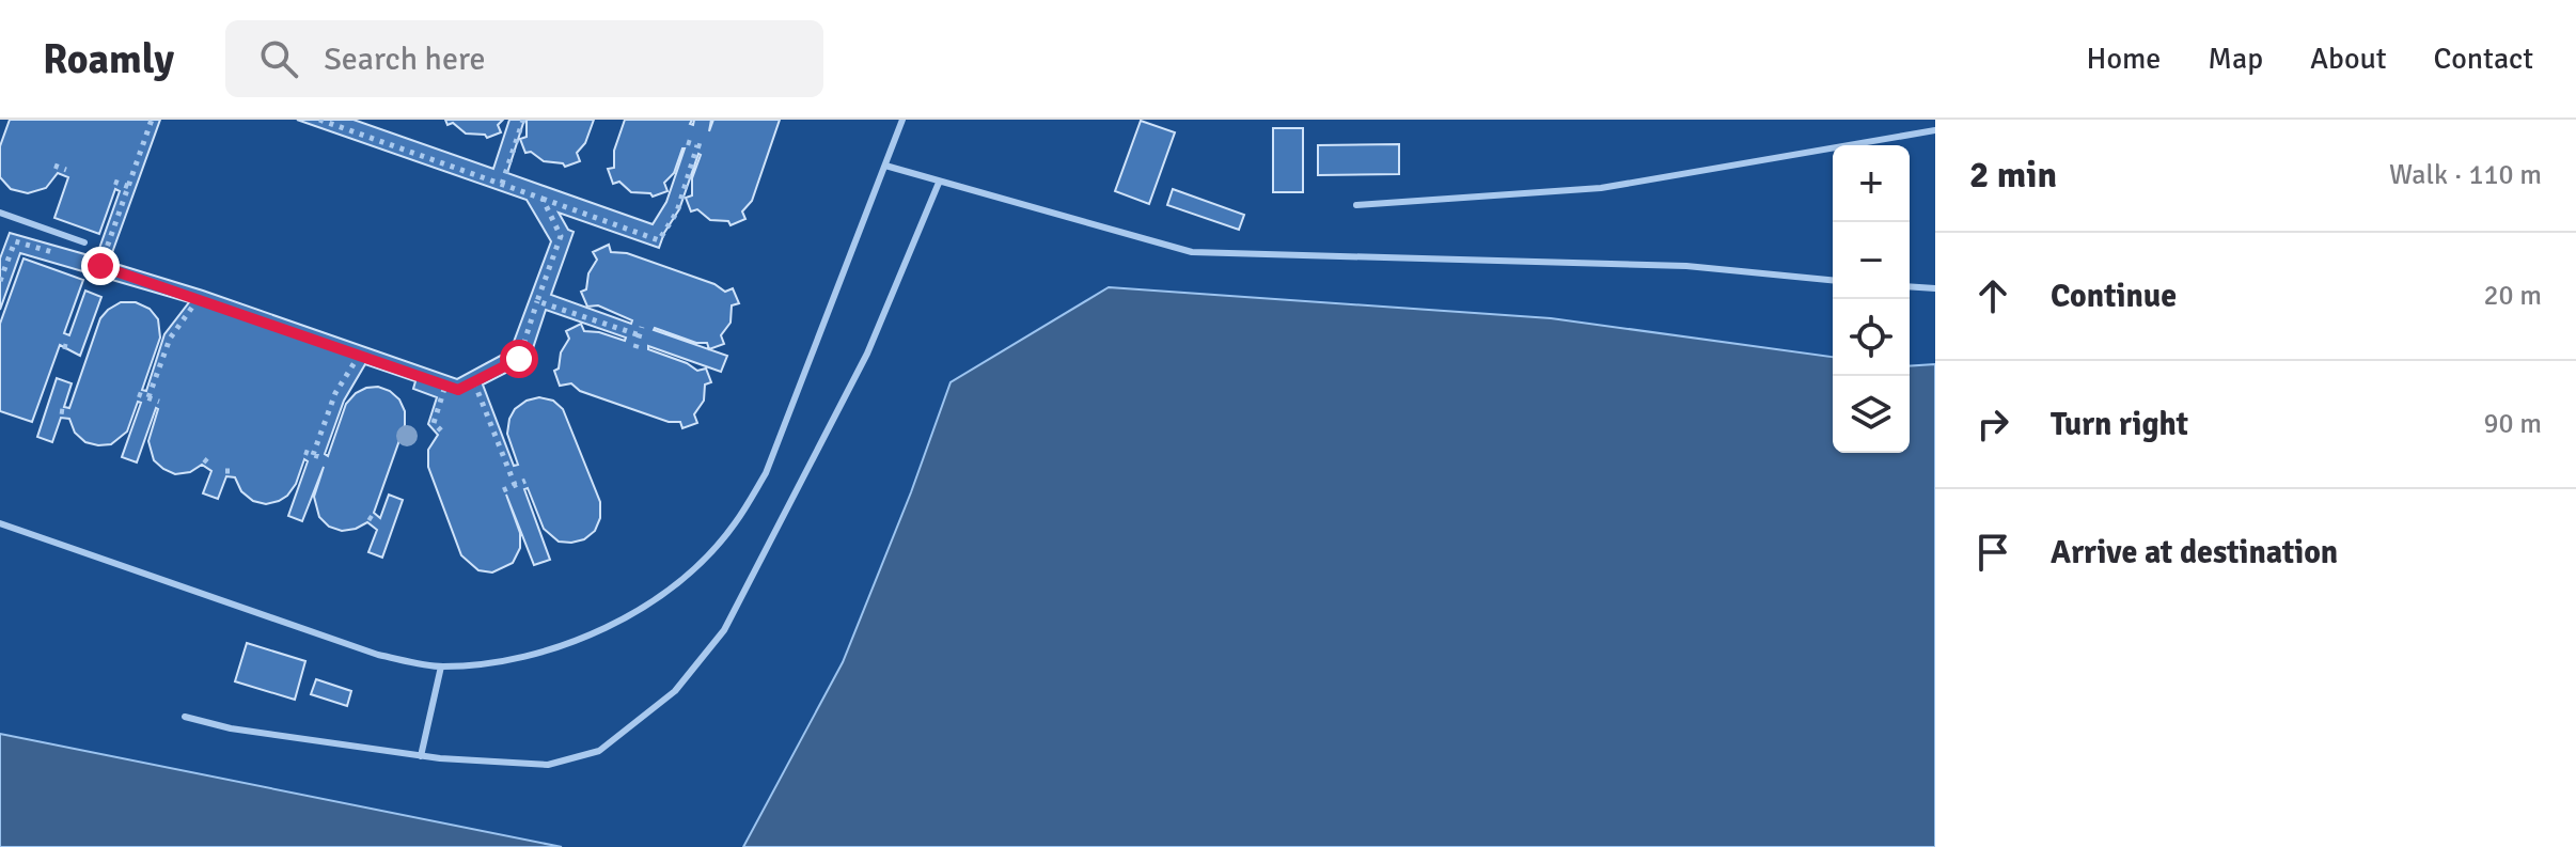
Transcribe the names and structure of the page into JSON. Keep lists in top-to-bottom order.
{
  "page": {
    "header": "Roamly",
    "search": "Search here",
    "nav": [
      "Home",
      "Map",
      "About",
      "Contact"
    ],
    "heading": ["2 min", "Walk · 110 m"],
    "map_buttons": ["+", "−"],
    "list": [
      ["Continue", "20 m"],
      ["Turn right", "90 m"],
      "Arrive at destination"
    ]
  }
}
